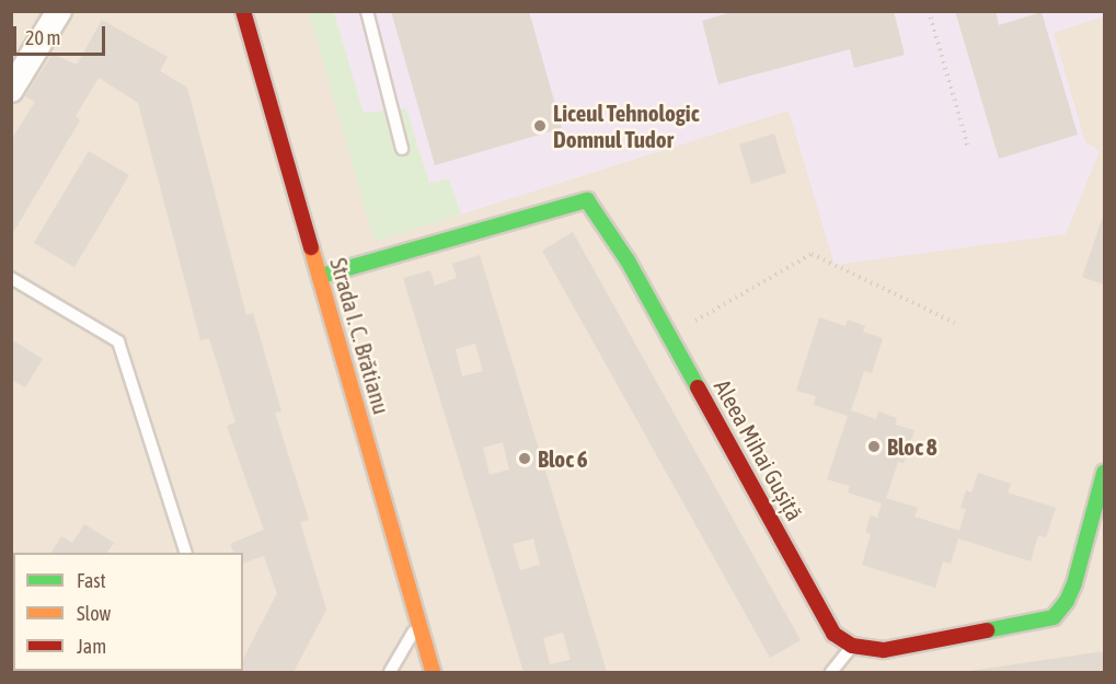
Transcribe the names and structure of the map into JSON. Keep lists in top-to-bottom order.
{
  "streets": {
    "street": ["Strada I. C. Brătianu", "Aleea Mihai Gușiță"]
  },
  "crossings": [
    ["Strada I. C. Brătianu", "Aleea Mihai Gușiță"]
  ],
  "places": ["Liceul Tehnologic Domnul Tudor", "Bloc 8", "Bloc 6"],
  "legend": ["Fast", "Slow", "Jam"],
  "scale_bar": "20 m"
}
